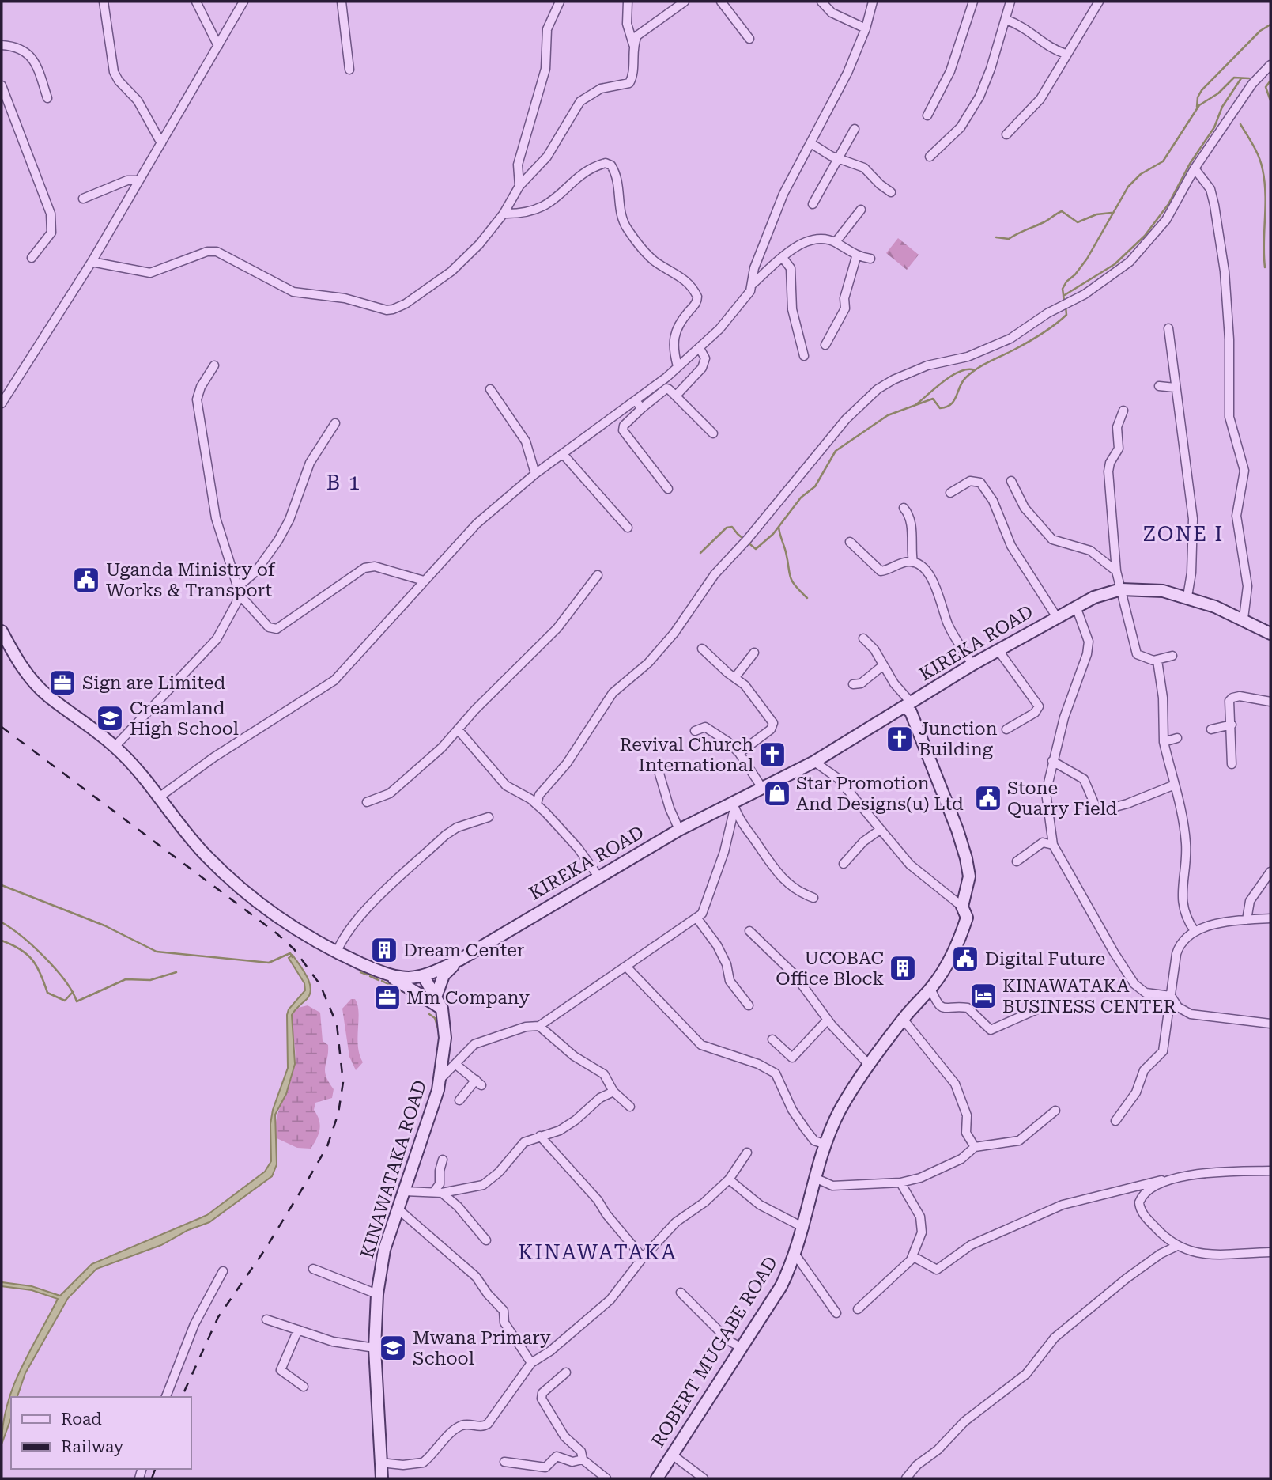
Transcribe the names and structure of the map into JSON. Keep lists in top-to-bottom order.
{
  "streets": {
    "main road": ["KIREKA ROAD", "KINAWATAKA ROAD", "ROBERT MUGABE ROAD"]
  },
  "crossings": [
    ["KIREKA ROAD", "KINAWATAKA ROAD"],
    ["KIREKA ROAD", "ROBERT MUGABE ROAD"]
  ],
  "districts": ["B 1", "ZONE I", "KINAWATAKA"],
  "places": {
    "public building": ["Uganda Ministry of Works & Transport", "Stone Quarry Field", "Digital Future"],
    "office": ["Sign are Limited", "Mm Company"],
    "school or university": ["Creamland High School", "Mwana Primary School"],
    "church": ["Junction Building", "Revival Church International"],
    "shop": ["Star Promotion And Designs(u) Ltd"],
    "building": ["Dream Center", "UCOBAC Office Block"],
    "hotel": ["KINAWATAKA BUSINESS CENTER"]
  },
  "legend": ["Road", "Railway"]
}
